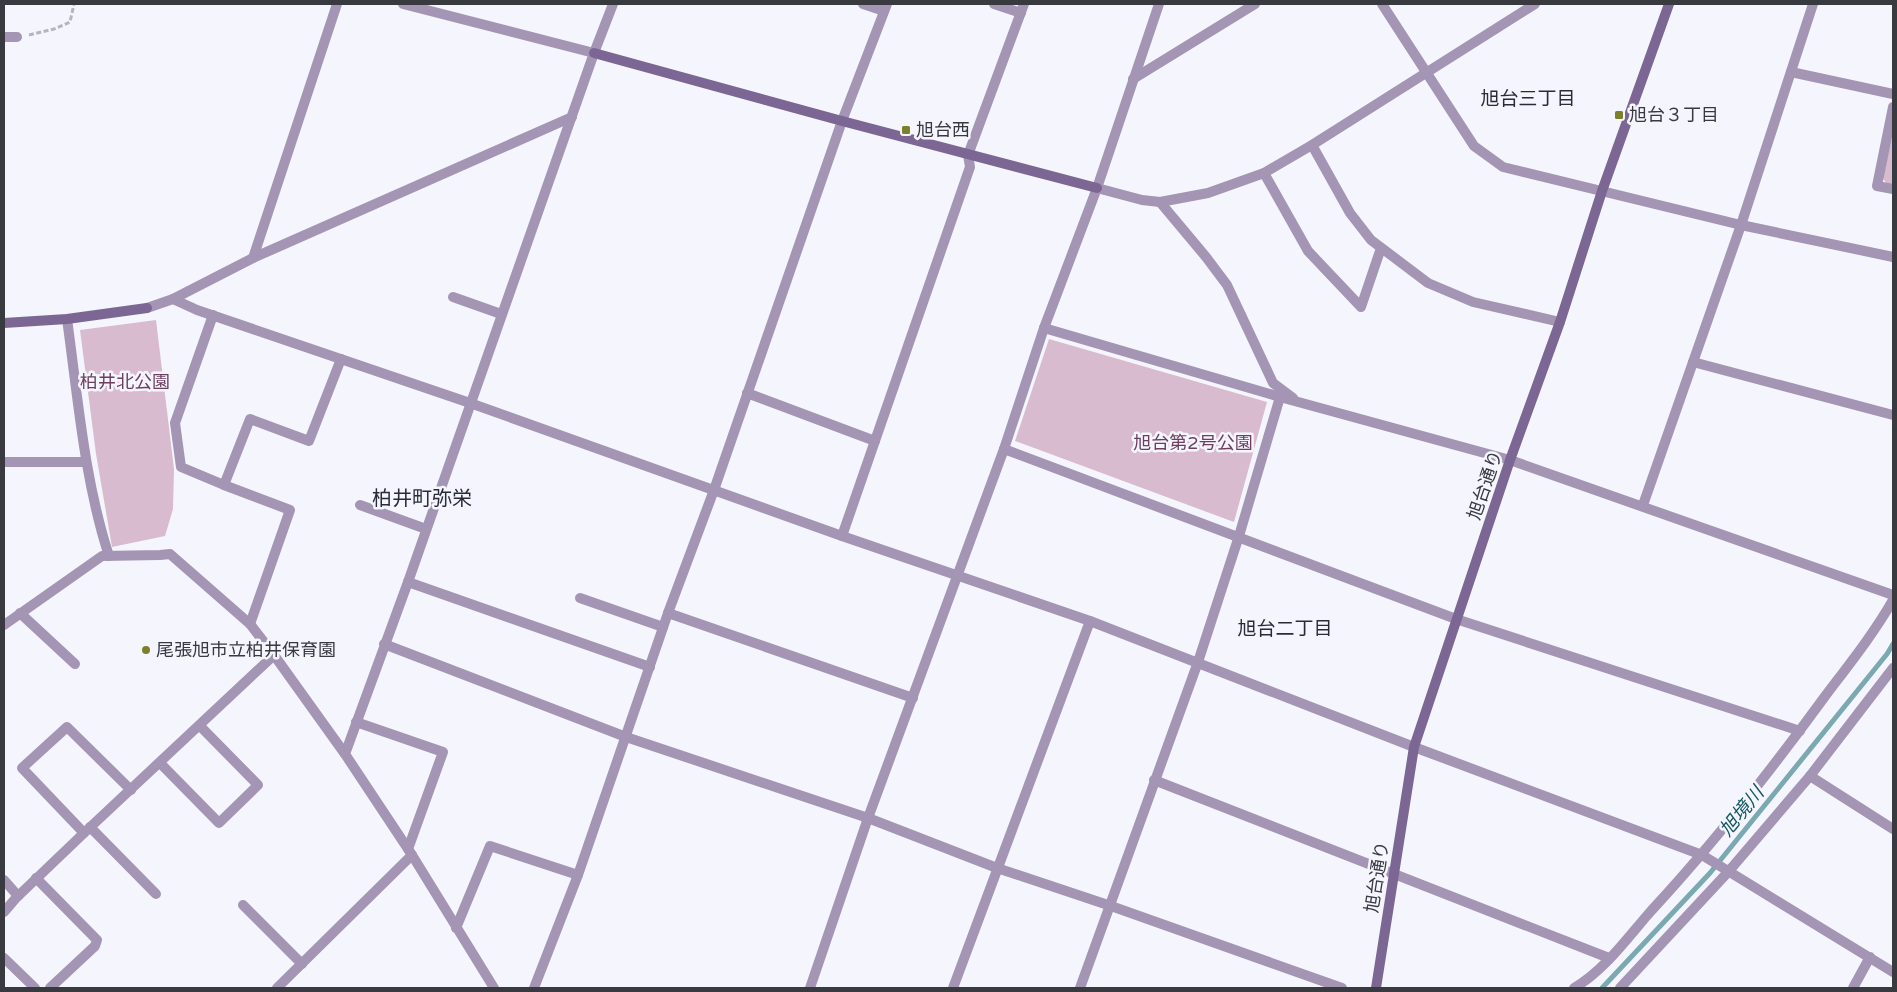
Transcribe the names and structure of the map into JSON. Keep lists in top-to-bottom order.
{
  "streets": {
    "street": ["旭台通り"]
  },
  "districts": ["旭台三丁目", "柏井町弥栄", "旭台二丁目"],
  "water": ["旭境川"],
  "parks": ["柏井北公園", "旭台第2号公園"],
  "places": {
    "transit": ["旭台３丁目", "旭台西"],
    "other": ["尾張旭市立柏井保育園"]
  }
}
